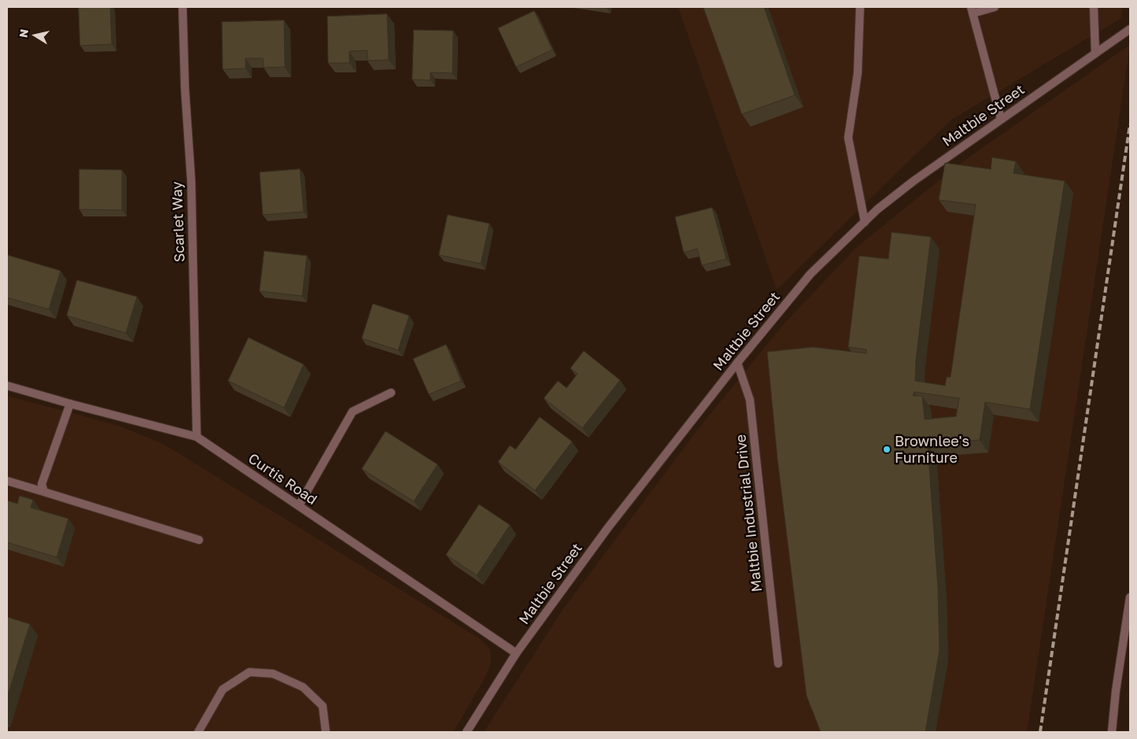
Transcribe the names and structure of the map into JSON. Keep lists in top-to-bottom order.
{
  "streets": {
    "street": [
      "Maltbie Street",
      "Scarlet Way",
      "Curtis Road",
      "Maltbie Industrial Drive"
    ]
  },
  "crossings": [
    ["Maltbie Street", "Curtis Road"],
    ["Maltbie Street", "Maltbie Industrial Drive"],
    ["Scarlet Way", "Curtis Road"]
  ],
  "places": ["Brownlee's Furniture"],
  "north": "left"
}
